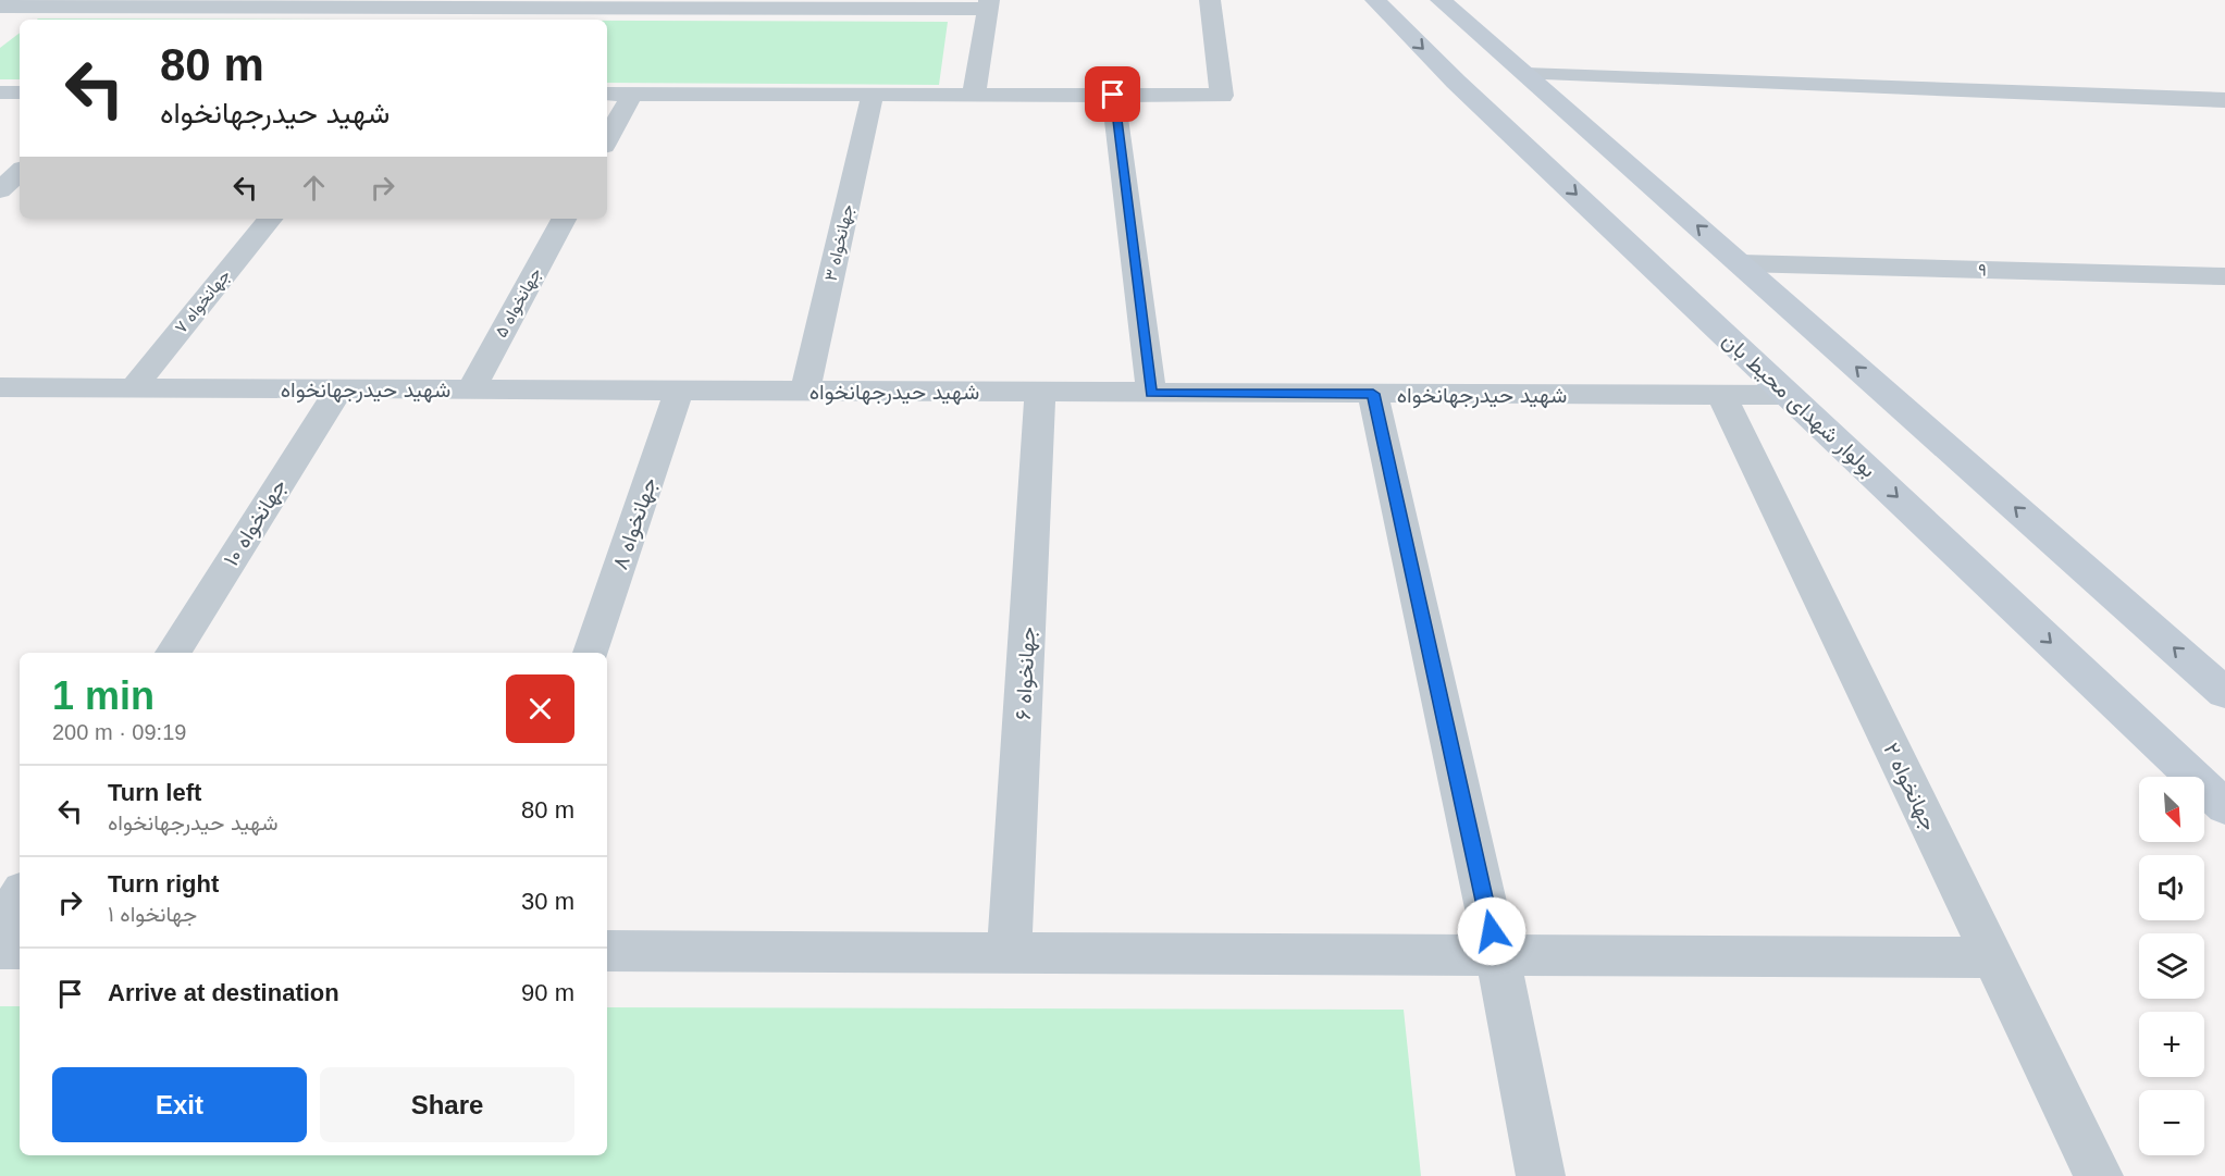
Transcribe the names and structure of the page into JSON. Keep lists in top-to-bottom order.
{
  "streets": {
    "street": [
      "جهانخواه ۳",
      "۹",
      "جهانخواه ۷",
      "جهانخواه ۵",
      "شهید حیدرجهانخواه",
      "بولوار شهدای محیط بان",
      "جهانخواه ۱۰",
      "جهانخواه ۸",
      "جهانخواه ۶",
      "جهانخواه ۲"
    ]
  },
  "crossings": [
    ["جهانخواه ۳", "شهید حیدرجهانخواه"],
    ["جهانخواه ۷", "شهید حیدرجهانخواه"],
    ["جهانخواه ۵", "شهید حیدرجهانخواه"],
    ["شهید حیدرجهانخواه", "بولوار شهدای محیط بان"],
    ["شهید حیدرجهانخواه", "جهانخواه ۱۰"],
    ["شهید حیدرجهانخواه", "جهانخواه ۸"],
    ["شهید حیدرجهانخواه", "جهانخواه ۶"],
    ["شهید حیدرجهانخواه", "جهانخواه ۲"]
  ],
  "north": "bottom right",
  "page": {
    "turn": ["80 m", "شهید حیدرجهانخواه"],
    "heading": ["1 min", "200 m · 09:19"],
    "list": [
      {
        "name": "Turn left",
        "note": "شهید حیدرجهانخواه",
        "value": "80 m"
      },
      {
        "name": "Turn right",
        "note": "جهانخواه ۱",
        "value": "30 m"
      },
      {
        "name": "Arrive at destination",
        "value": "90 m"
      }
    ],
    "map_buttons": ["+", "−"],
    "buttons": ["Exit", "Share"]
  }
}
